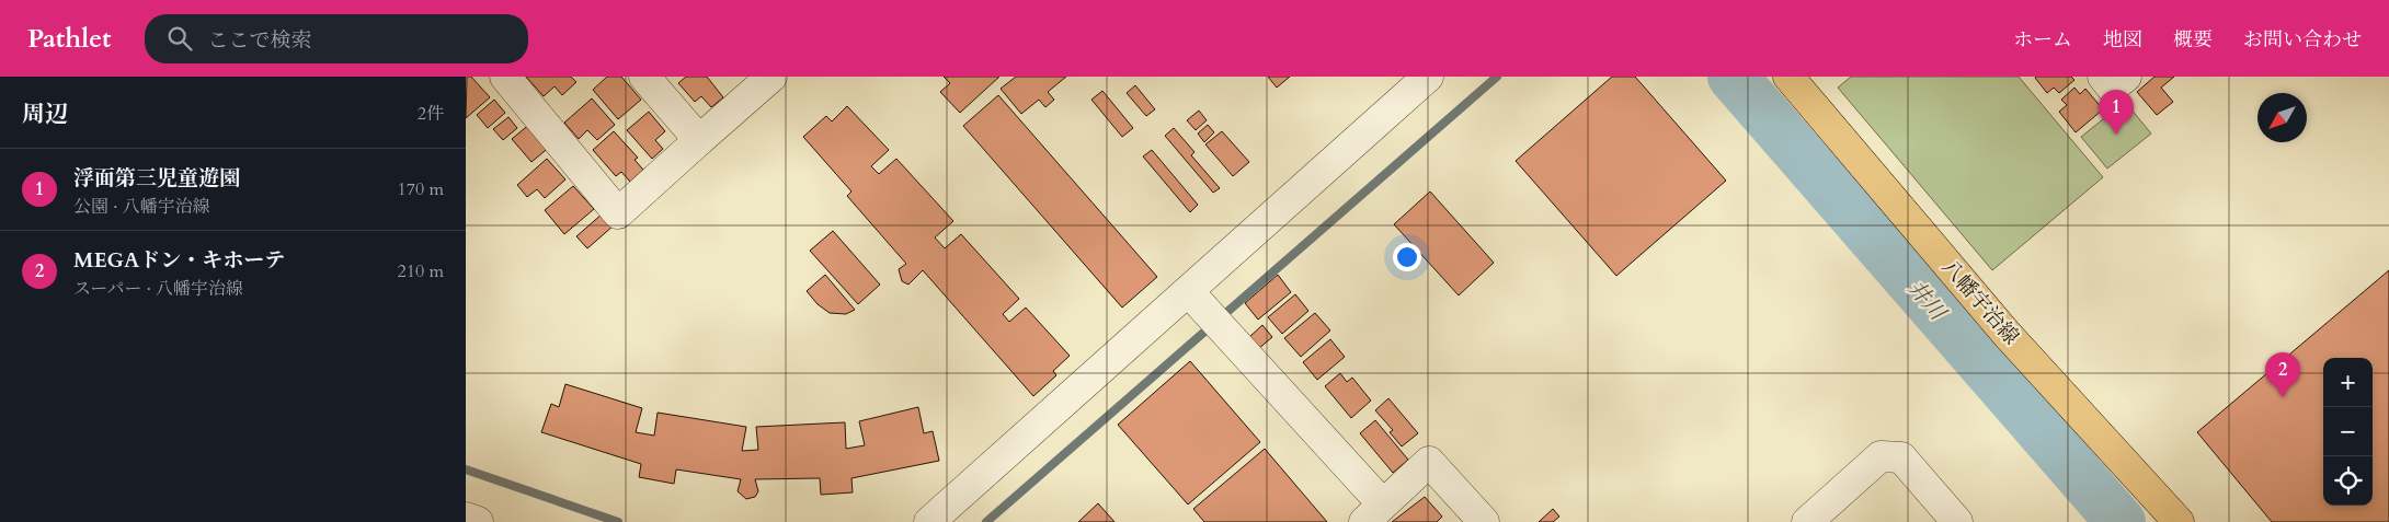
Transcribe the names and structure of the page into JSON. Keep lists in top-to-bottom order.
{
  "streets": {
    "main road": ["八幡宇治線"]
  },
  "water": ["井川"],
  "north": "bottom left",
  "page": {
    "header": "Pathlet",
    "search": "ここで検索",
    "nav": [
      "ホーム",
      "地図",
      "概要",
      "お問い合わせ"
    ],
    "heading": ["周辺", "2件"],
    "pins": ["1", "2"],
    "list": [
      {
        "mark": "1",
        "name": "浮面第三児童遊園",
        "note": "公園 · 八幡宇治線",
        "value": "170 m"
      },
      {
        "mark": "2",
        "name": "MEGAドン・キホーテ",
        "note": "スーパー · 八幡宇治線",
        "value": "210 m"
      }
    ],
    "map_buttons": ["+", "−"]
  }
}
